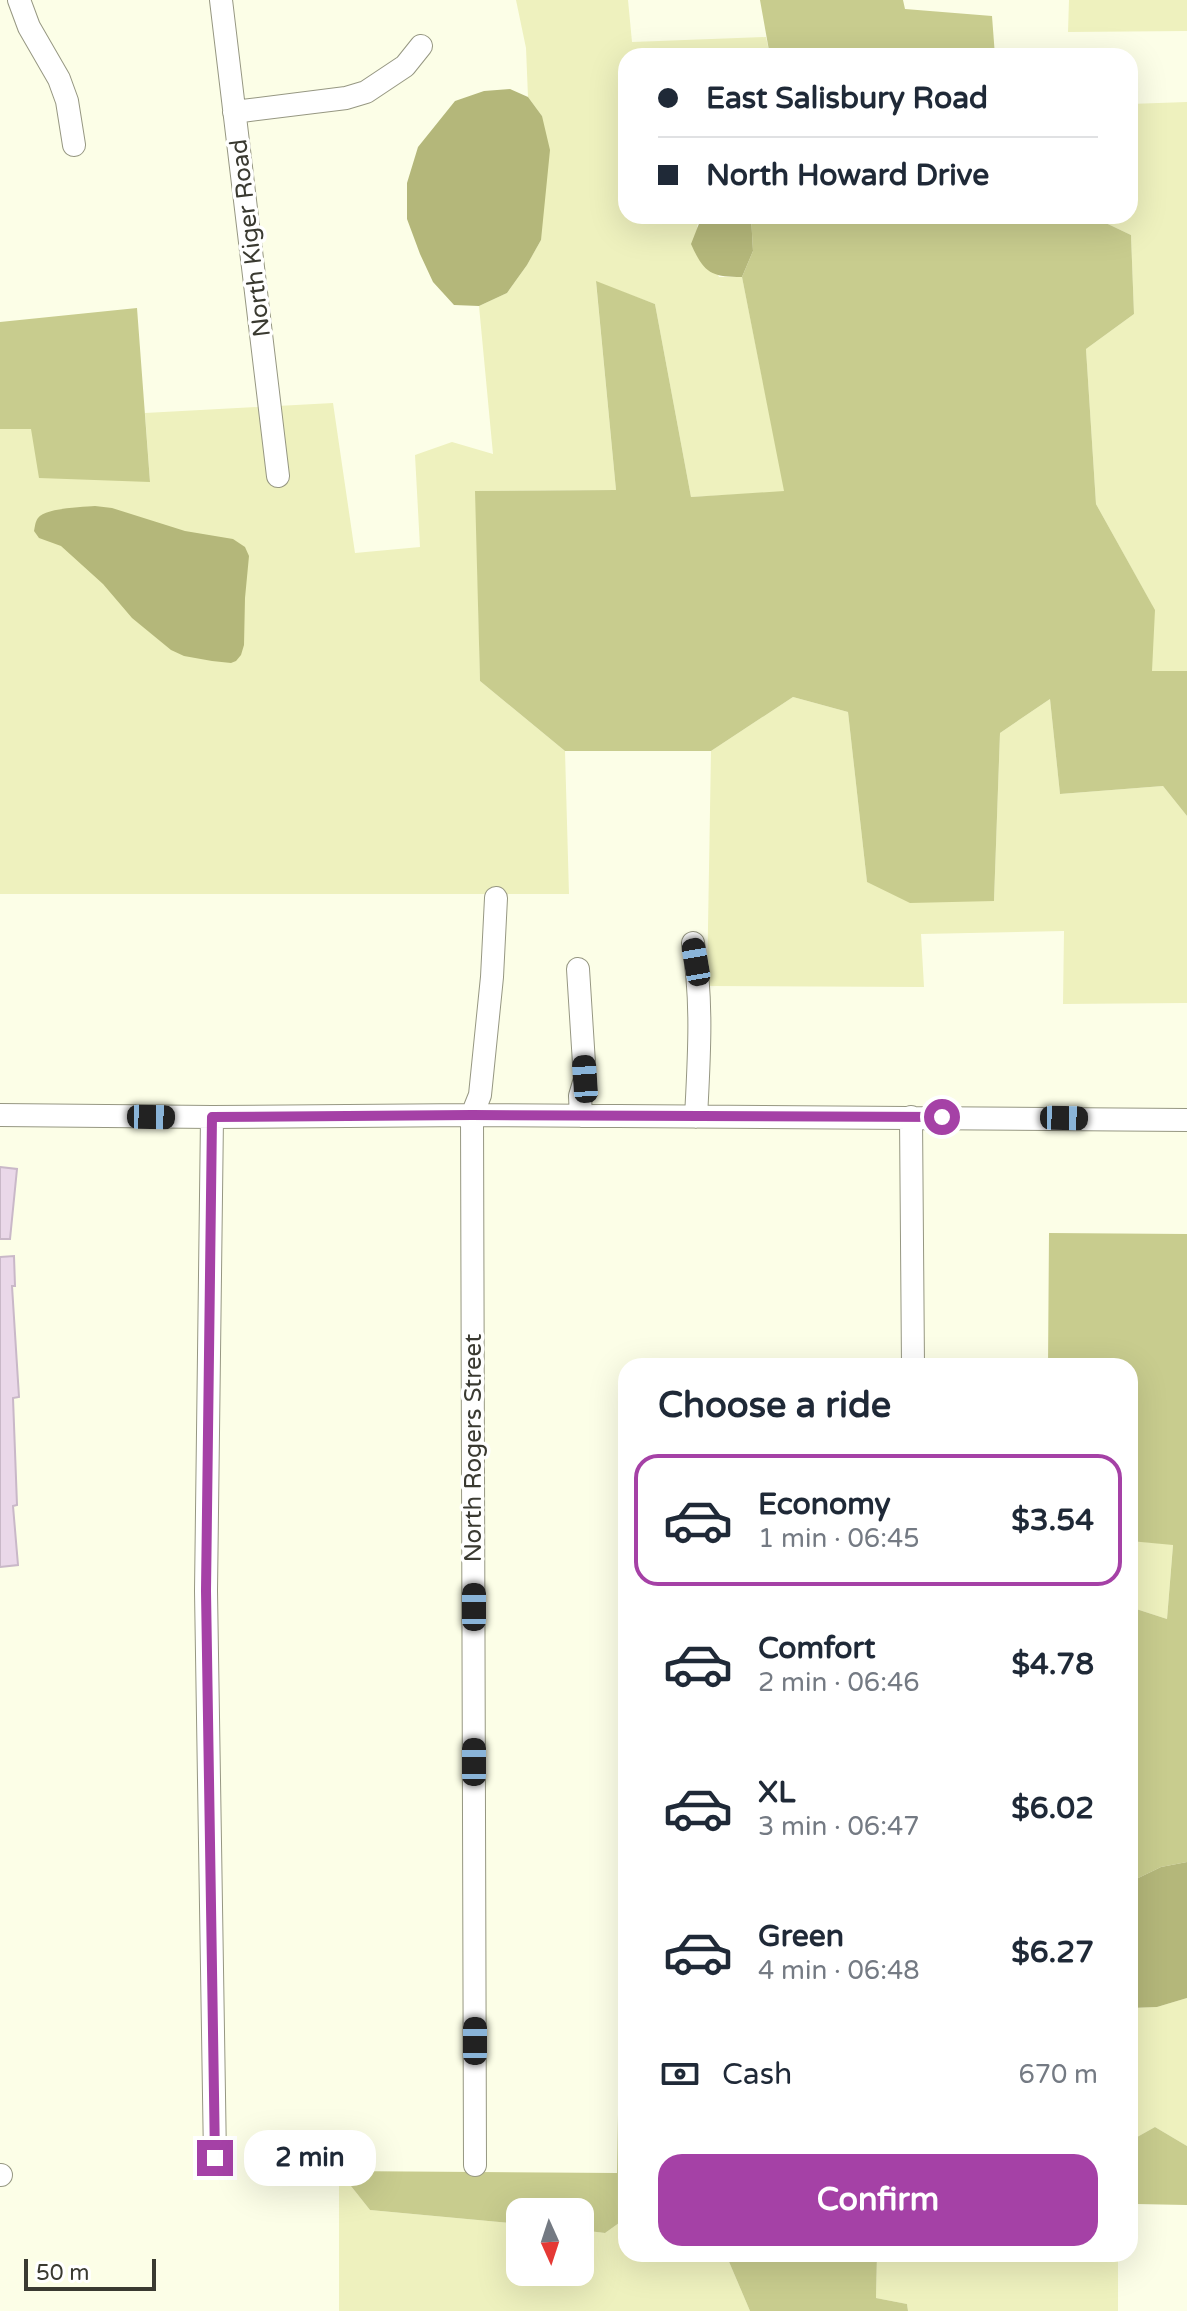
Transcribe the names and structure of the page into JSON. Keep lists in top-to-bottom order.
{
  "streets": {
    "street": ["North Kiger Road", "North Rogers Street"]
  },
  "scale_bar": "50 m",
  "north": "bottom",
  "page": {
    "banner": ["East Salisbury Road", "North Howard Drive"],
    "heading": "Choose a ride",
    "list": [
      {
        "name": "Economy",
        "note": "1 min · 06:45",
        "value": "$3.54"
      },
      {
        "name": "Comfort",
        "note": "2 min · 06:46",
        "value": "$4.78"
      },
      {
        "name": "XL",
        "note": "3 min · 06:47",
        "value": "$6.02"
      },
      {
        "name": "Green",
        "note": "4 min · 06:48",
        "value": "$6.27"
      }
    ],
    "pay": ["Cash", "670 m"],
    "bubble": "2 min",
    "buttons": "Confirm",
    "scale": "50 m"
  }
}
